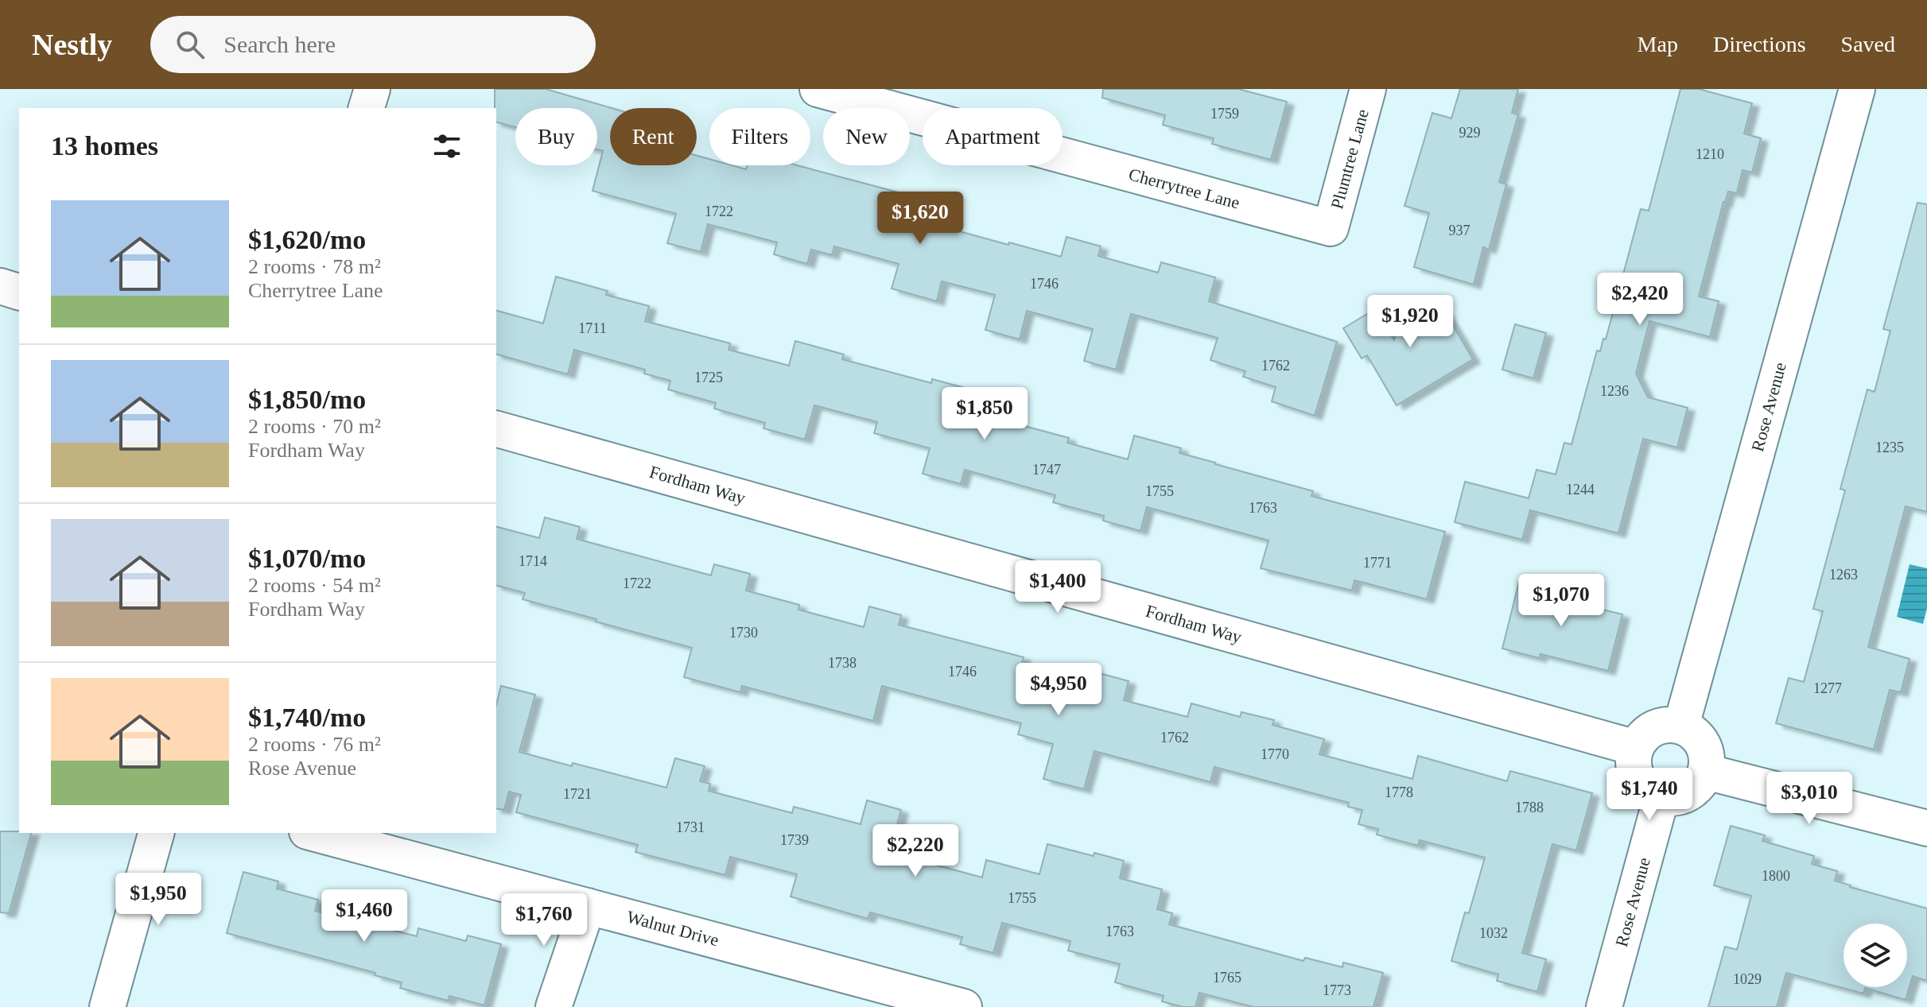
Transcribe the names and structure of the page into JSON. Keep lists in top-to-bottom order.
{
  "streets": {
    "street": [
      "Plumtree Lane",
      "Cherrytree Lane",
      "Rose Avenue",
      "Fordham Way",
      "Walnut Drive"
    ]
  },
  "crossings": [
    ["Plumtree Lane", "Cherrytree Lane"],
    ["Rose Avenue", "Fordham Way"]
  ],
  "house_numbers": [
    "1759",
    "929",
    "1210",
    "1722",
    "937",
    "1746",
    "1711",
    "1762",
    "1725",
    "1236",
    "1235",
    "1747",
    "1244",
    "1755",
    "1763",
    "1714",
    "1771",
    "1263",
    "1722",
    "1730",
    "1738",
    "1746",
    "1277",
    "1762",
    "1770",
    "1778",
    "1721",
    "1788",
    "1731",
    "1739",
    "1800",
    "1755",
    "1763",
    "1032",
    "1765",
    "1029",
    "1773"
  ],
  "page": {
    "header": "Nestly",
    "search": "Search here",
    "nav": ["Map", "Directions", "Saved"],
    "chip": [
      "Buy",
      "Rent",
      "Filters",
      "New",
      "Apartment"
    ],
    "heading": "13 homes",
    "list": [
      {
        "name": "$1,620/mo",
        "note": "2 rooms · 78 m² · Cherrytree Lane"
      },
      {
        "name": "$1,850/mo",
        "note": "2 rooms · 70 m² · Fordham Way"
      },
      {
        "name": "$1,070/mo",
        "note": "2 rooms · 54 m² · Fordham Way"
      },
      {
        "name": "$1,740/mo",
        "note": "2 rooms · 76 m² · Rose Avenue"
      }
    ],
    "price": [
      "$1,620",
      "$2,420",
      "$1,920",
      "$1,850",
      "$1,400",
      "$1,070",
      "$4,950",
      "$1,740",
      "$3,010",
      "$2,220",
      "$1,950",
      "$1,460",
      "$1,760"
    ]
  }
}
